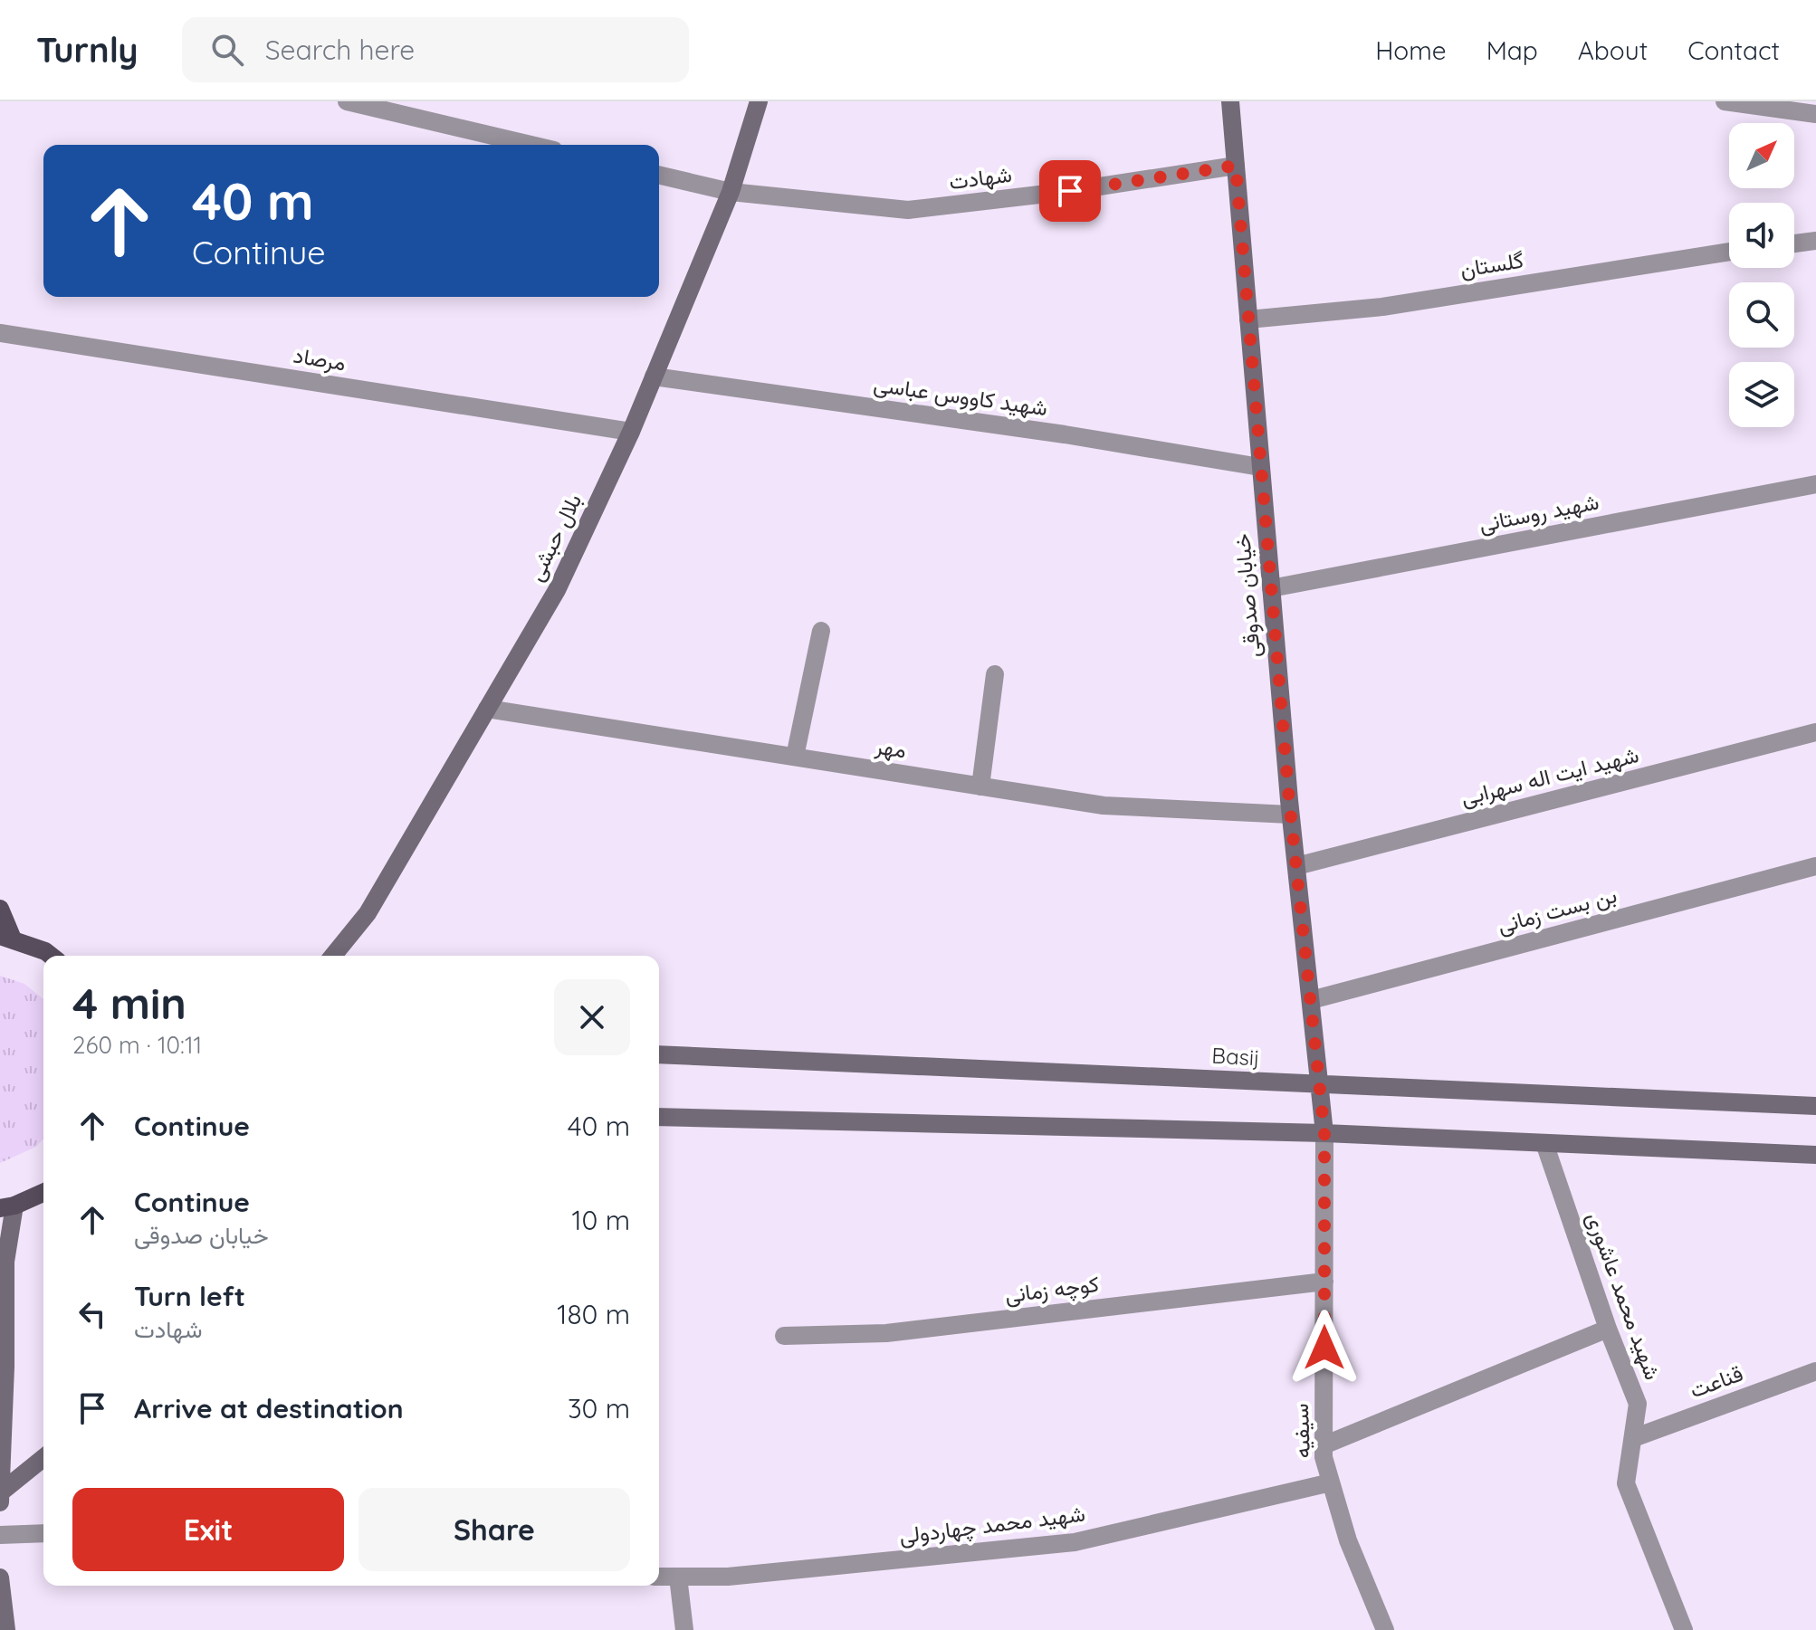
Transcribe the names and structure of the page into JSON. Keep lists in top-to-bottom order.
{
  "streets": {
    "main road": ["بلال حبشی", "خیابان صدوقی", "Basij"],
    "street": [
      "شهادت",
      "گلستان",
      "مرصاد",
      "شهید کاووس عباسی",
      "شهید روستانی",
      "مهر",
      "شهید ایت اله سهرابی",
      "بن بست زمانی",
      "کوچه زمانی",
      "شهید محمد عاشوری",
      "قناعت",
      "سیفیه",
      "شهید محمد چهاردولی"
    ]
  },
  "crossings": [
    ["شهادت", "بلال حبشی"],
    ["شهادت", "خیابان صدوقی"],
    ["گلستان", "خیابان صدوقی"],
    ["مرصاد", "بلال حبشی"],
    ["شهید کاووس عباسی", "بلال حبشی"],
    ["شهید کاووس عباسی", "خیابان صدوقی"],
    ["شهید روستانی", "خیابان صدوقی"],
    ["بلال حبشی", "مهر"],
    ["خیابان صدوقی", "مهر"],
    ["خیابان صدوقی", "شهید ایت اله سهرابی"],
    ["خیابان صدوقی", "بن بست زمانی"],
    ["خیابان صدوقی", "Basij"],
    ["خیابان صدوقی", "سیفیه"],
    ["کوچه زمانی", "سیفیه"],
    ["شهید محمد عاشوری", "قناعت"],
    ["سیفیه", "شهید محمد چهاردولی"]
  ],
  "north": "top right",
  "page": {
    "header": "Turnly",
    "search": "Search here",
    "nav": [
      "Home",
      "Map",
      "About",
      "Contact"
    ],
    "turn": ["40 m", "Continue"],
    "heading": ["4 min", "260 m · 10:11"],
    "list": [
      {
        "name": "Continue",
        "value": "40 m"
      },
      {
        "name": "Continue",
        "note": "خیابان صدوقی",
        "value": "10 m"
      },
      {
        "name": "Turn left",
        "note": "شهادت",
        "value": "180 m"
      },
      {
        "name": "Arrive at destination",
        "value": "30 m"
      }
    ],
    "buttons": ["Exit", "Share"]
  }
}
